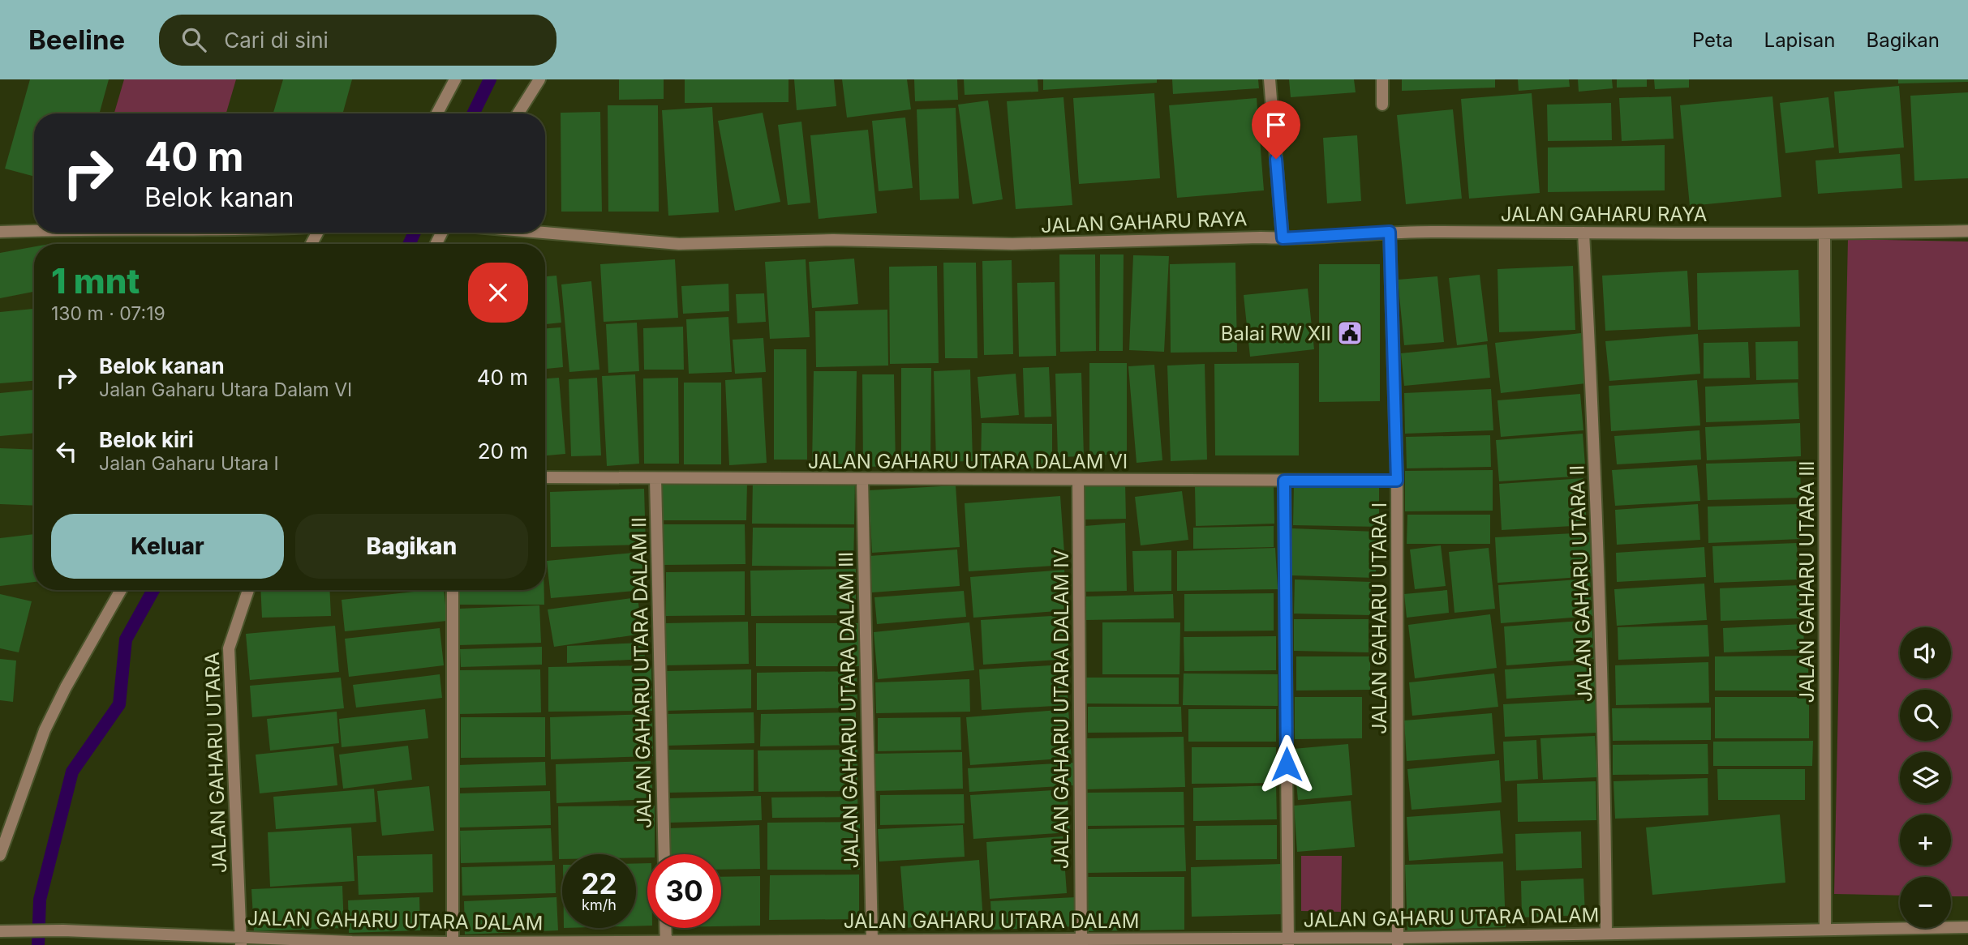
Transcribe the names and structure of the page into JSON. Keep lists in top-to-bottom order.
{
  "streets": {
    "street": [
      "JALAN GAHARU RAYA",
      "JALAN GAHARU UTARA DALAM VI",
      "JALAN GAHARU UTARA III",
      "JALAN GAHARU UTARA II",
      "JALAN GAHARU UTARA I",
      "JALAN GAHARU UTARA DALAM II",
      "JALAN GAHARU UTARA DALAM IV",
      "JALAN GAHARU UTARA DALAM III",
      "JALAN GAHARU UTARA",
      "JALAN GAHARU UTARA DALAM"
    ]
  },
  "crossings": [
    ["JALAN GAHARU RAYA", "JALAN GAHARU UTARA III"],
    ["JALAN GAHARU RAYA", "JALAN GAHARU UTARA II"],
    ["JALAN GAHARU RAYA", "JALAN GAHARU UTARA I"],
    ["JALAN GAHARU UTARA DALAM VI", "JALAN GAHARU UTARA I"],
    ["JALAN GAHARU UTARA DALAM VI", "JALAN GAHARU UTARA DALAM II"],
    ["JALAN GAHARU UTARA DALAM VI", "JALAN GAHARU UTARA DALAM IV"],
    ["JALAN GAHARU UTARA DALAM VI", "JALAN GAHARU UTARA DALAM III"],
    ["JALAN GAHARU UTARA III", "JALAN GAHARU UTARA DALAM"],
    ["JALAN GAHARU UTARA II", "JALAN GAHARU UTARA DALAM"],
    ["JALAN GAHARU UTARA I", "JALAN GAHARU UTARA DALAM"],
    ["JALAN GAHARU UTARA DALAM IV", "JALAN GAHARU UTARA DALAM"],
    ["JALAN GAHARU UTARA DALAM III", "JALAN GAHARU UTARA DALAM"],
    ["JALAN GAHARU UTARA", "JALAN GAHARU UTARA DALAM"]
  ],
  "places": {
    "public building": ["Balai RW XII"]
  },
  "page": {
    "header": "Beeline",
    "search": "Cari di sini",
    "nav": ["Peta", "Lapisan", "Bagikan"],
    "turn": ["40 m", "Belok kanan"],
    "heading": ["1 mnt", "130 m · 07:19"],
    "list": [
      {
        "name": "Belok kanan",
        "note": "Jalan Gaharu Utara Dalam VI",
        "value": "40 m"
      },
      {
        "name": "Belok kiri",
        "note": "Jalan Gaharu Utara I",
        "value": "20 m"
      }
    ],
    "buttons": ["Keluar", "Bagikan"],
    "map_buttons": ["+", "−"],
    "speed": "22 km/h",
    "limit": "30"
  }
}
